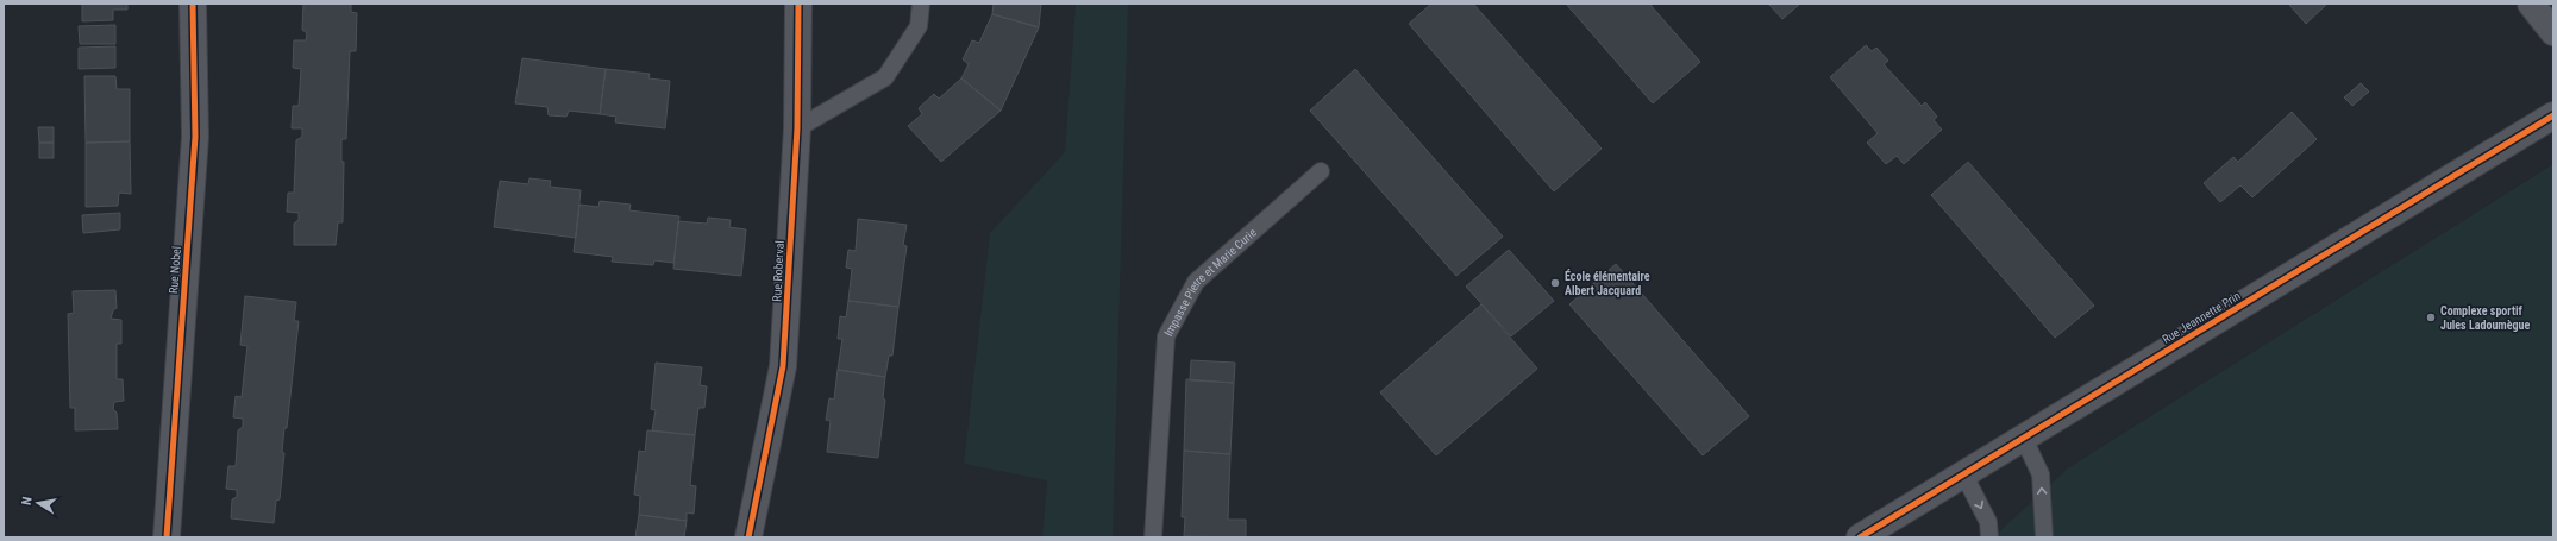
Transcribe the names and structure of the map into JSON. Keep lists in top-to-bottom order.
{
  "streets": {
    "street": ["Rue Nobel", "Rue Roberval", "Rue Jeannette Prin"],
    "lane": ["Impasse Pierre et Marie Curie"]
  },
  "places": ["École élémentaire Albert Jacquard", "Complexe sportif Jules Ladoumègue"],
  "north": "left"
}
